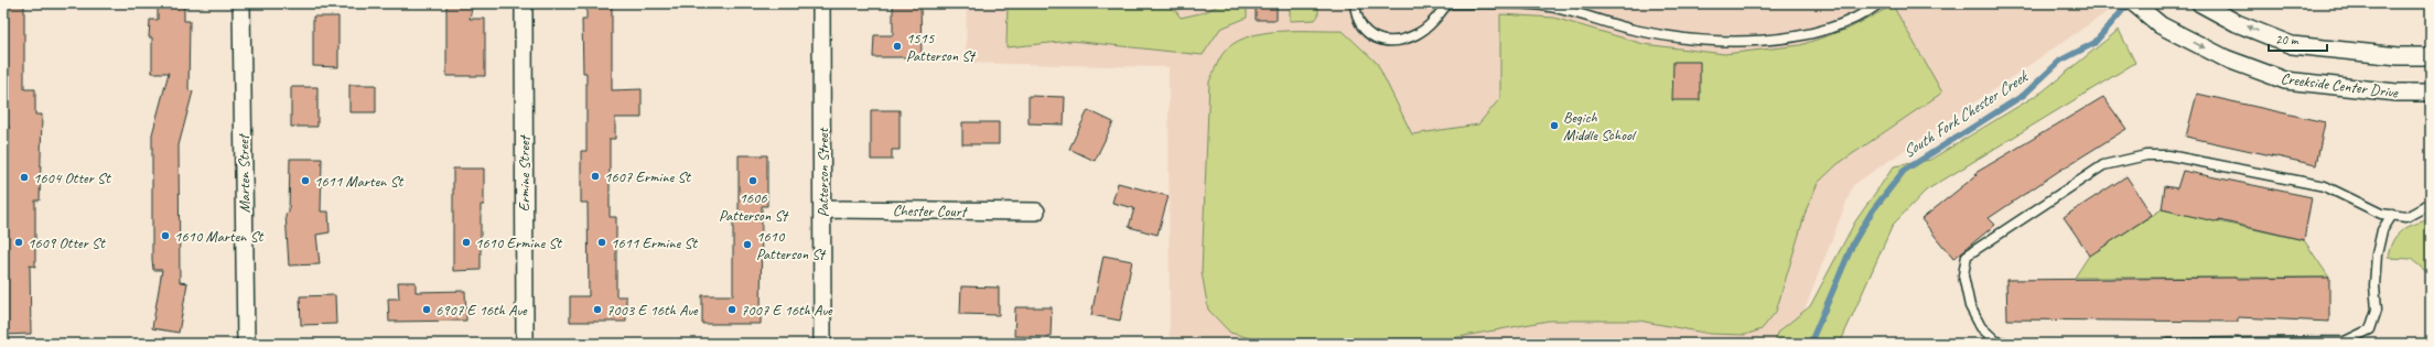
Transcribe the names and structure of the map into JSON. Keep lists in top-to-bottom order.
{
  "streets": {
    "street": [
      "Creekside Center Drive",
      "Patterson Street",
      "Marten Street",
      "Ermine Street",
      "Chester Court"
    ]
  },
  "crossings": [
    ["Patterson Street", "Chester Court"]
  ],
  "water": ["South Fork Chester Creek"],
  "places": [
    "1515 Patterson St",
    "Begich Middle School",
    "1607 Ermine St",
    "1604 Otter St",
    "1611 Marten St",
    "1606 Patterson St",
    "1610 Marten St",
    "1609 Otter St",
    "1610 Ermine St",
    "1611 Ermine St",
    "1610 Patterson St",
    "6907 E 16th Ave",
    "7003 E 16th Ave",
    "7007 E 16th Ave"
  ],
  "scale_bar": "20 m"
}
